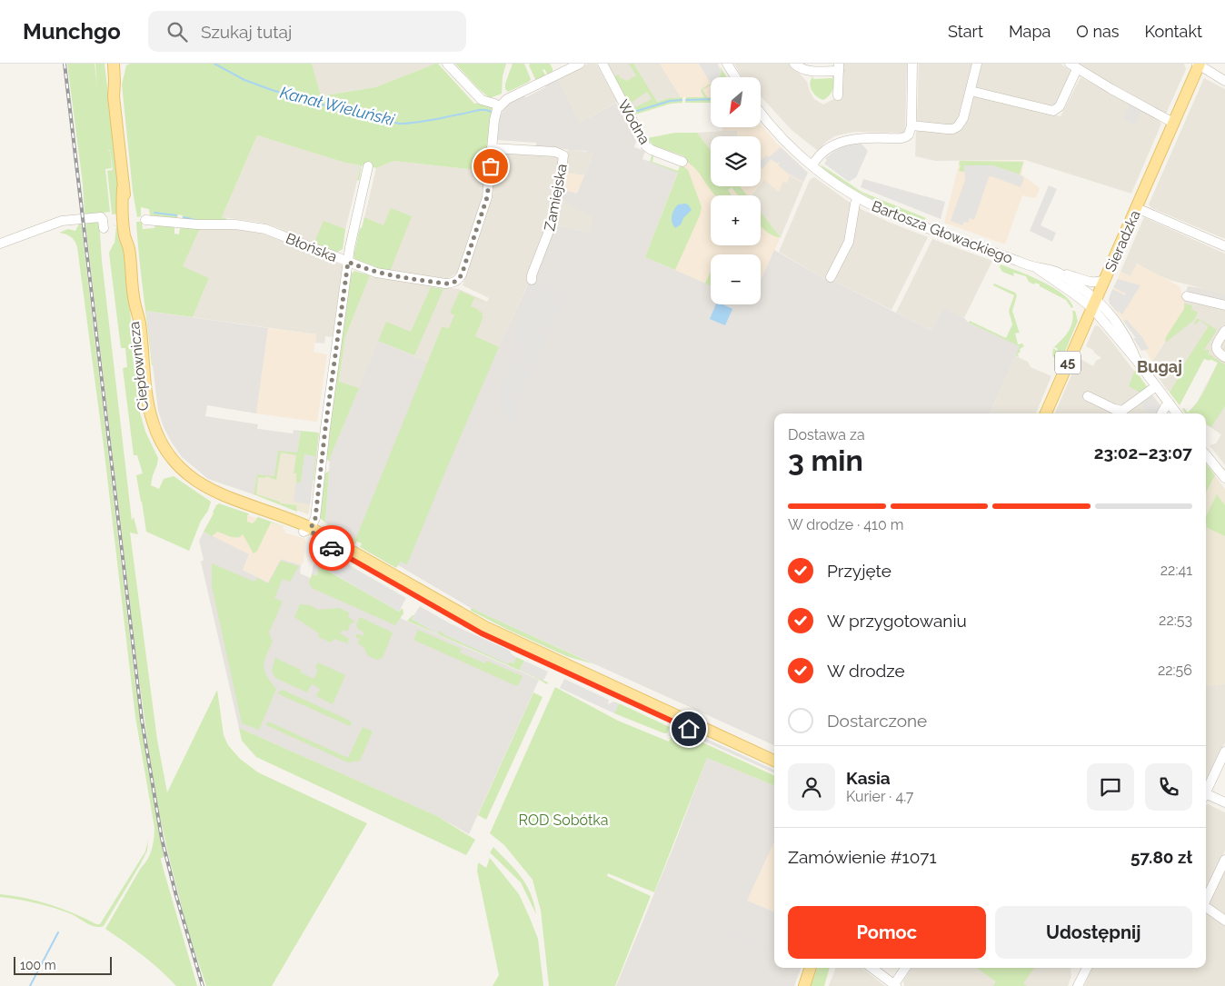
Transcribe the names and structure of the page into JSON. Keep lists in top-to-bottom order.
{
  "streets": {
    "main road": ["Sieradzka", "45", "Ciepłownicza"],
    "street": [
      "Wodna",
      "Zamiejska",
      "Bartosza Głowackiego",
      "Błońska"
    ]
  },
  "crossings": [
    ["Zamiejska", "Błońska"],
    ["Bartosza Głowackiego", "Sieradzka"]
  ],
  "districts": ["Bugaj"],
  "water": ["Kanał Wieluński"],
  "parks": ["ROD Sobótka"],
  "scale_bar": "100 m",
  "north": "bottom left",
  "page": {
    "header": "Munchgo",
    "search": "Szukaj tutaj",
    "nav": [
      "Start",
      "Mapa",
      "O nas",
      "Kontakt"
    ],
    "map_buttons": ["+", "−"],
    "heading": ["3 min", "Dostawa za", "23:02–23:07"],
    "panel": [
      "Kasia",
      "Kurier · 4.7",
      "Zamówienie #1071",
      "57.80 zł"
    ],
    "bar": "W drodze · 410 m",
    "list": [
      ["Przyjęte", "22:41"],
      ["W przygotowaniu", "22:53"],
      ["W drodze", "22:56"],
      "Dostarczone"
    ],
    "buttons": ["Pomoc", "Udostępnij"],
    "scale": "100 m"
  }
}
